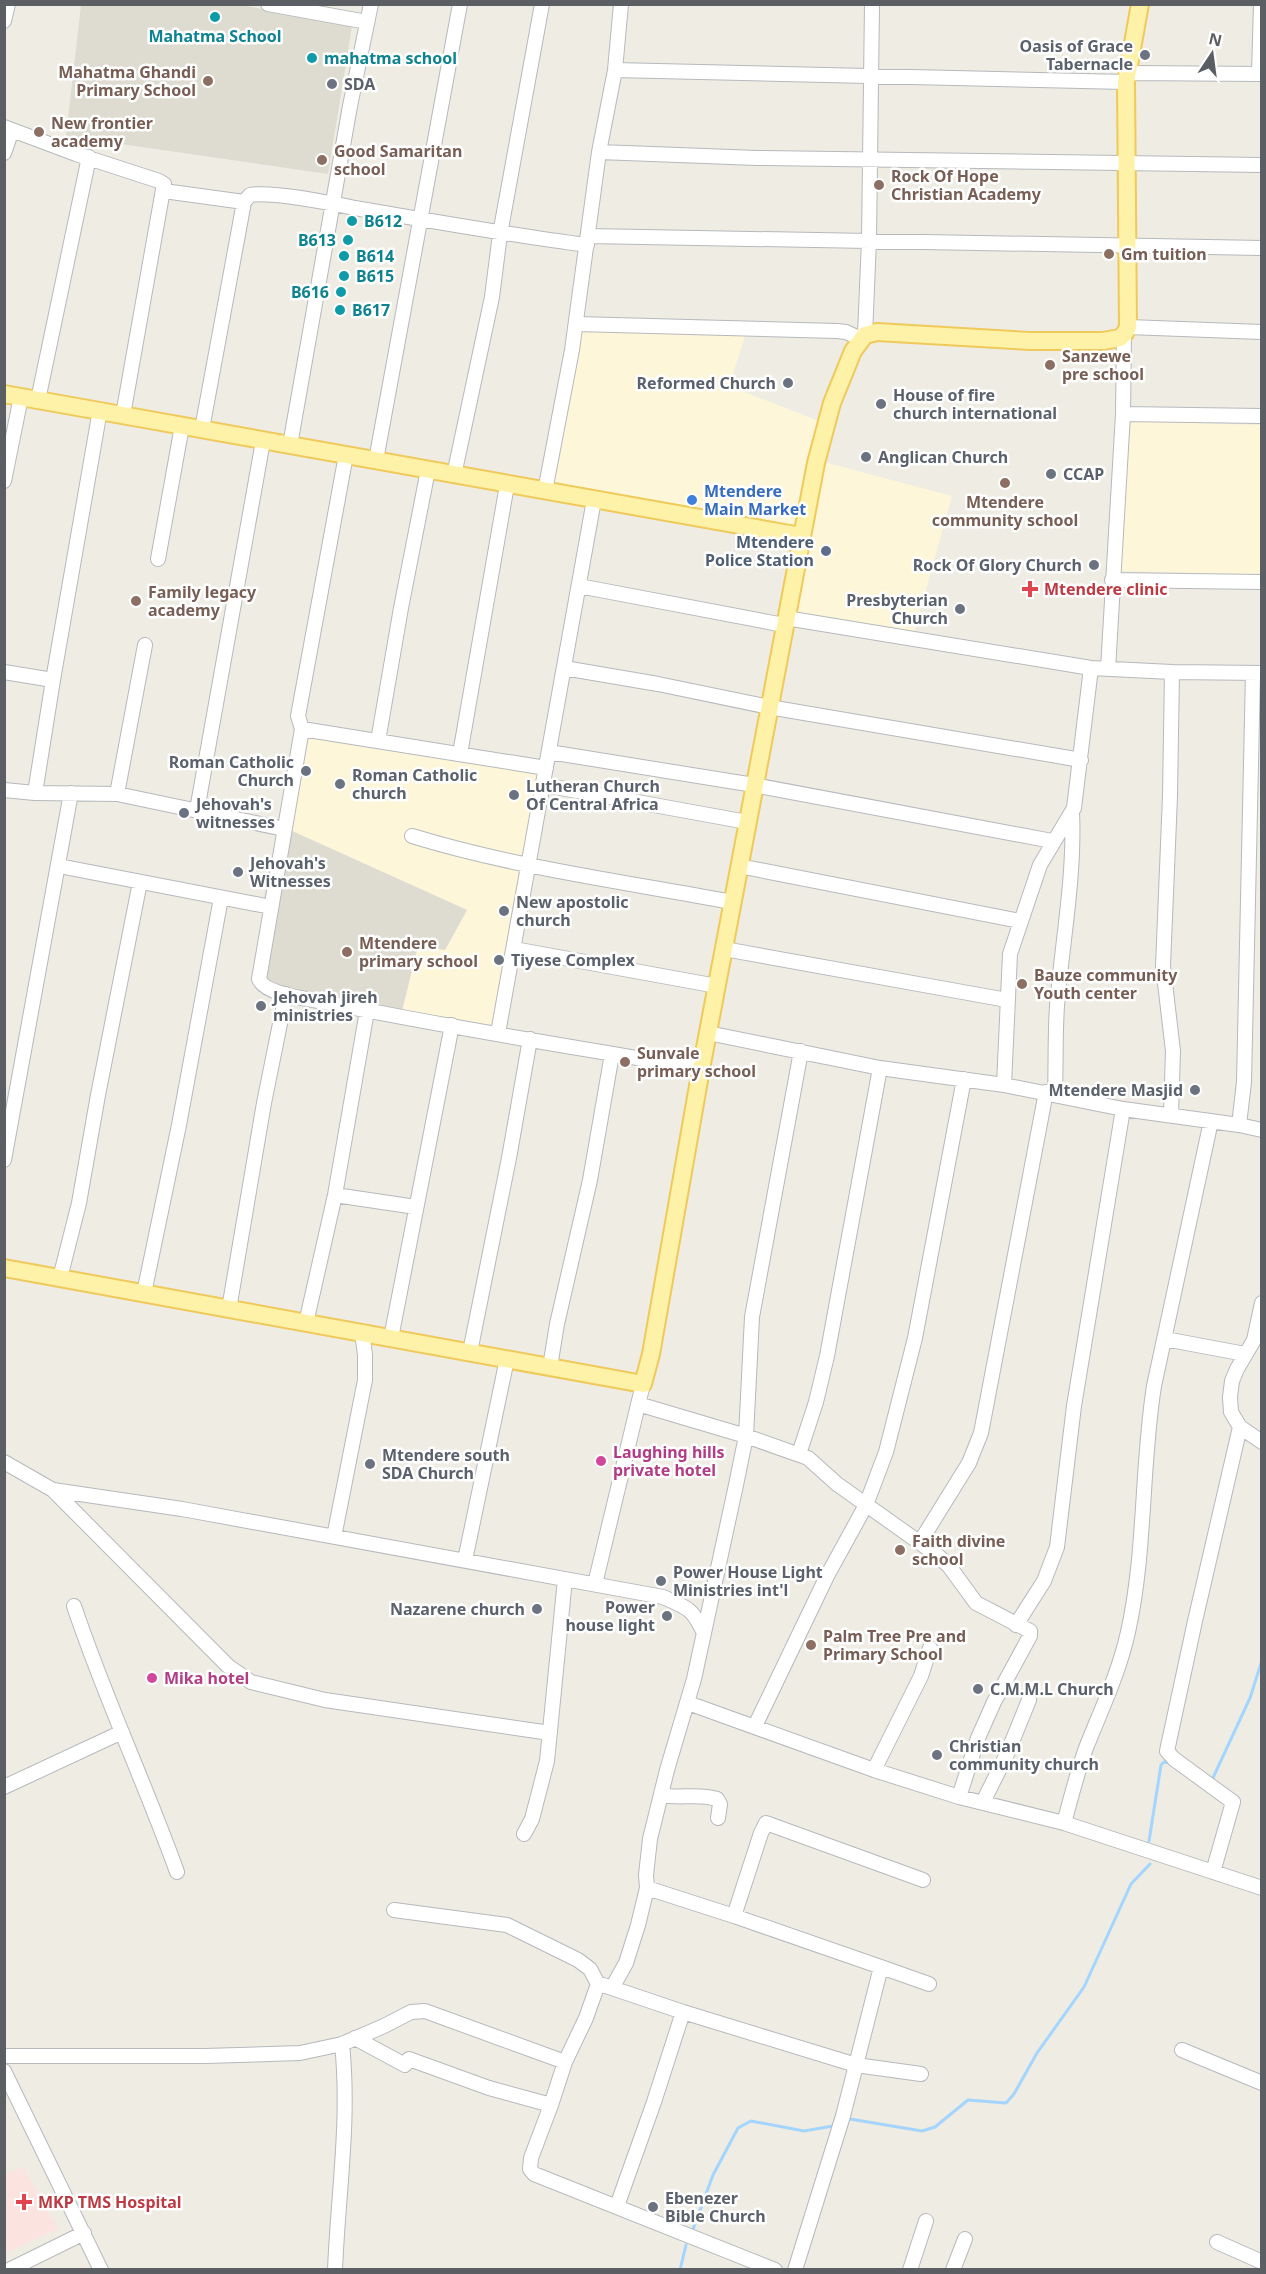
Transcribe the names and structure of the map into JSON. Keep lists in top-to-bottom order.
{
  "places": {
    "other": [
      "Mahatma School",
      "Oasis of Grace Tabernacle",
      "mahatma school",
      "Mahatma Ghandi Primary School",
      "SDA",
      "New frontier academy",
      "Good Samaritan school",
      "Rock Of Hope Christian Academy",
      "B612",
      "B613",
      "Gm tuition",
      "B614",
      "B615",
      "B616",
      "B617",
      "Sanzewe pre school",
      "Reformed Church",
      "House of fire church international",
      "Anglican Church",
      "CCAP",
      "Mtendere community school",
      "Mtendere Main Market",
      "Mtendere Police Station",
      "Rock Of Glory Church",
      "Family legacy academy",
      "Presbyterian Church",
      "Roman Catholic Church",
      "Roman Catholic church",
      "Lutheran Church Of Central Africa",
      "Jehovah's witnesses",
      "Jehovah's Witnesses",
      "New apostolic church",
      "Mtendere primary school",
      "Tiyese Complex",
      "Bauze community Youth center",
      "Jehovah jireh ministries",
      "Sunvale primary school",
      "Mtendere Masjid",
      "Laughing hills private hotel",
      "Mtendere south SDA Church",
      "Faith divine school",
      "Power House Light Ministries int'l",
      "Nazarene church",
      "Power house light",
      "Palm Tree Pre and Primary School",
      "Mika hotel",
      "C.M.M.L Church",
      "Christian community church",
      "Ebenezer Bible Church"
    ],
    "health": ["Mtendere clinic", "MKP TMS Hospital"]
  },
  "north": "top"
}
